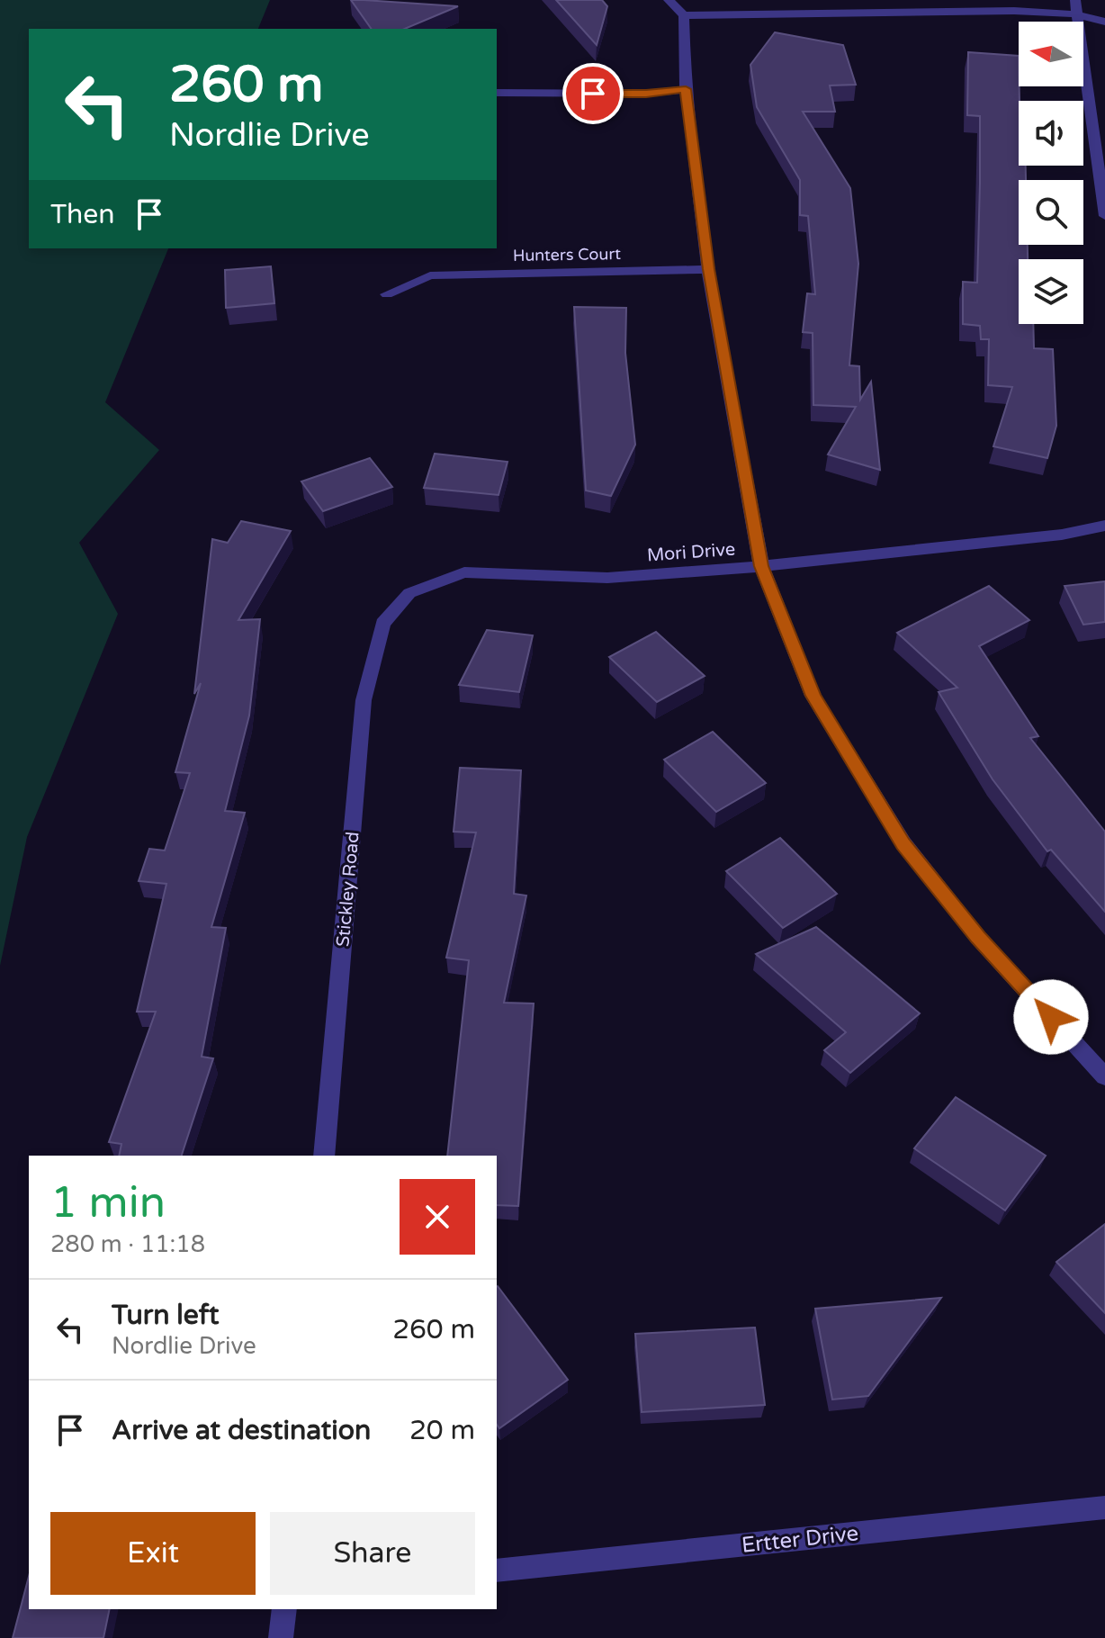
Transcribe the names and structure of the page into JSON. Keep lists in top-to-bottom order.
{
  "streets": {
    "street": [
      "Hunters Court",
      "Mori Drive",
      "Stickley Road",
      "Ertter Drive"
    ]
  },
  "crossings": [
    ["Mori Drive", "Stickley Road"]
  ],
  "north": "left",
  "page": {
    "turn": ["260 m", "Nordlie Drive"],
    "then": "Then",
    "heading": ["1 min", "280 m · 11:18"],
    "list": [
      {
        "name": "Turn left",
        "note": "Nordlie Drive",
        "value": "260 m"
      },
      {
        "name": "Arrive at destination",
        "value": "20 m"
      }
    ],
    "buttons": ["Exit", "Share"]
  }
}
